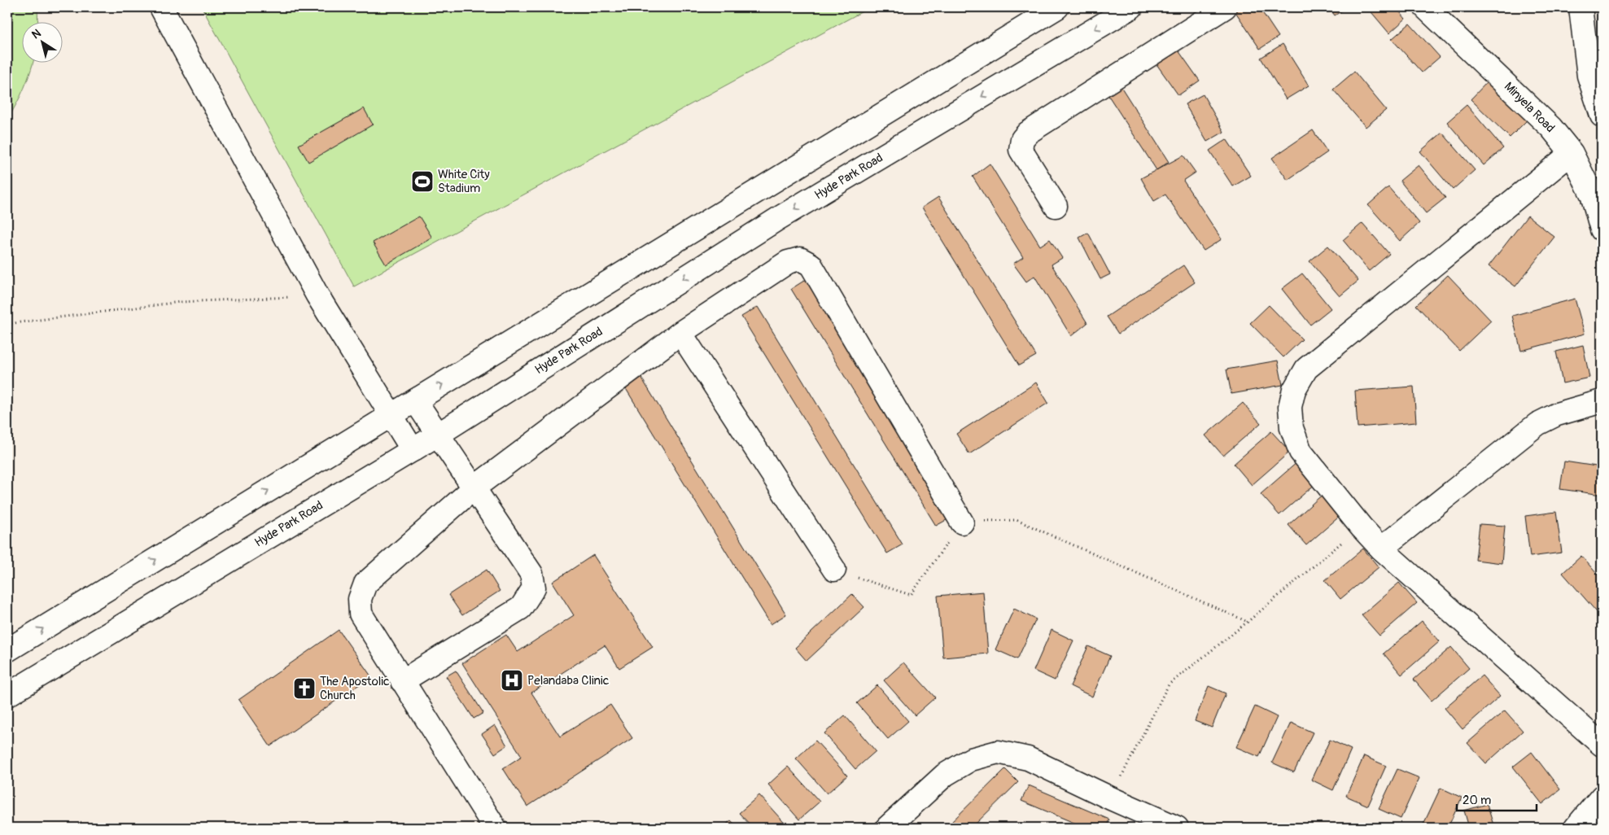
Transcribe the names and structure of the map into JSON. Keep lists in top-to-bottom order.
{
  "streets": {
    "street": ["Minyela Road", "Hyde Park Road"]
  },
  "places": {
    "sports": ["White City Stadium"],
    "hospital": ["Pelandaba Clinic"],
    "church": ["The Apostolic Church"]
  },
  "scale_bar": "20 m",
  "north": "top left"
}
